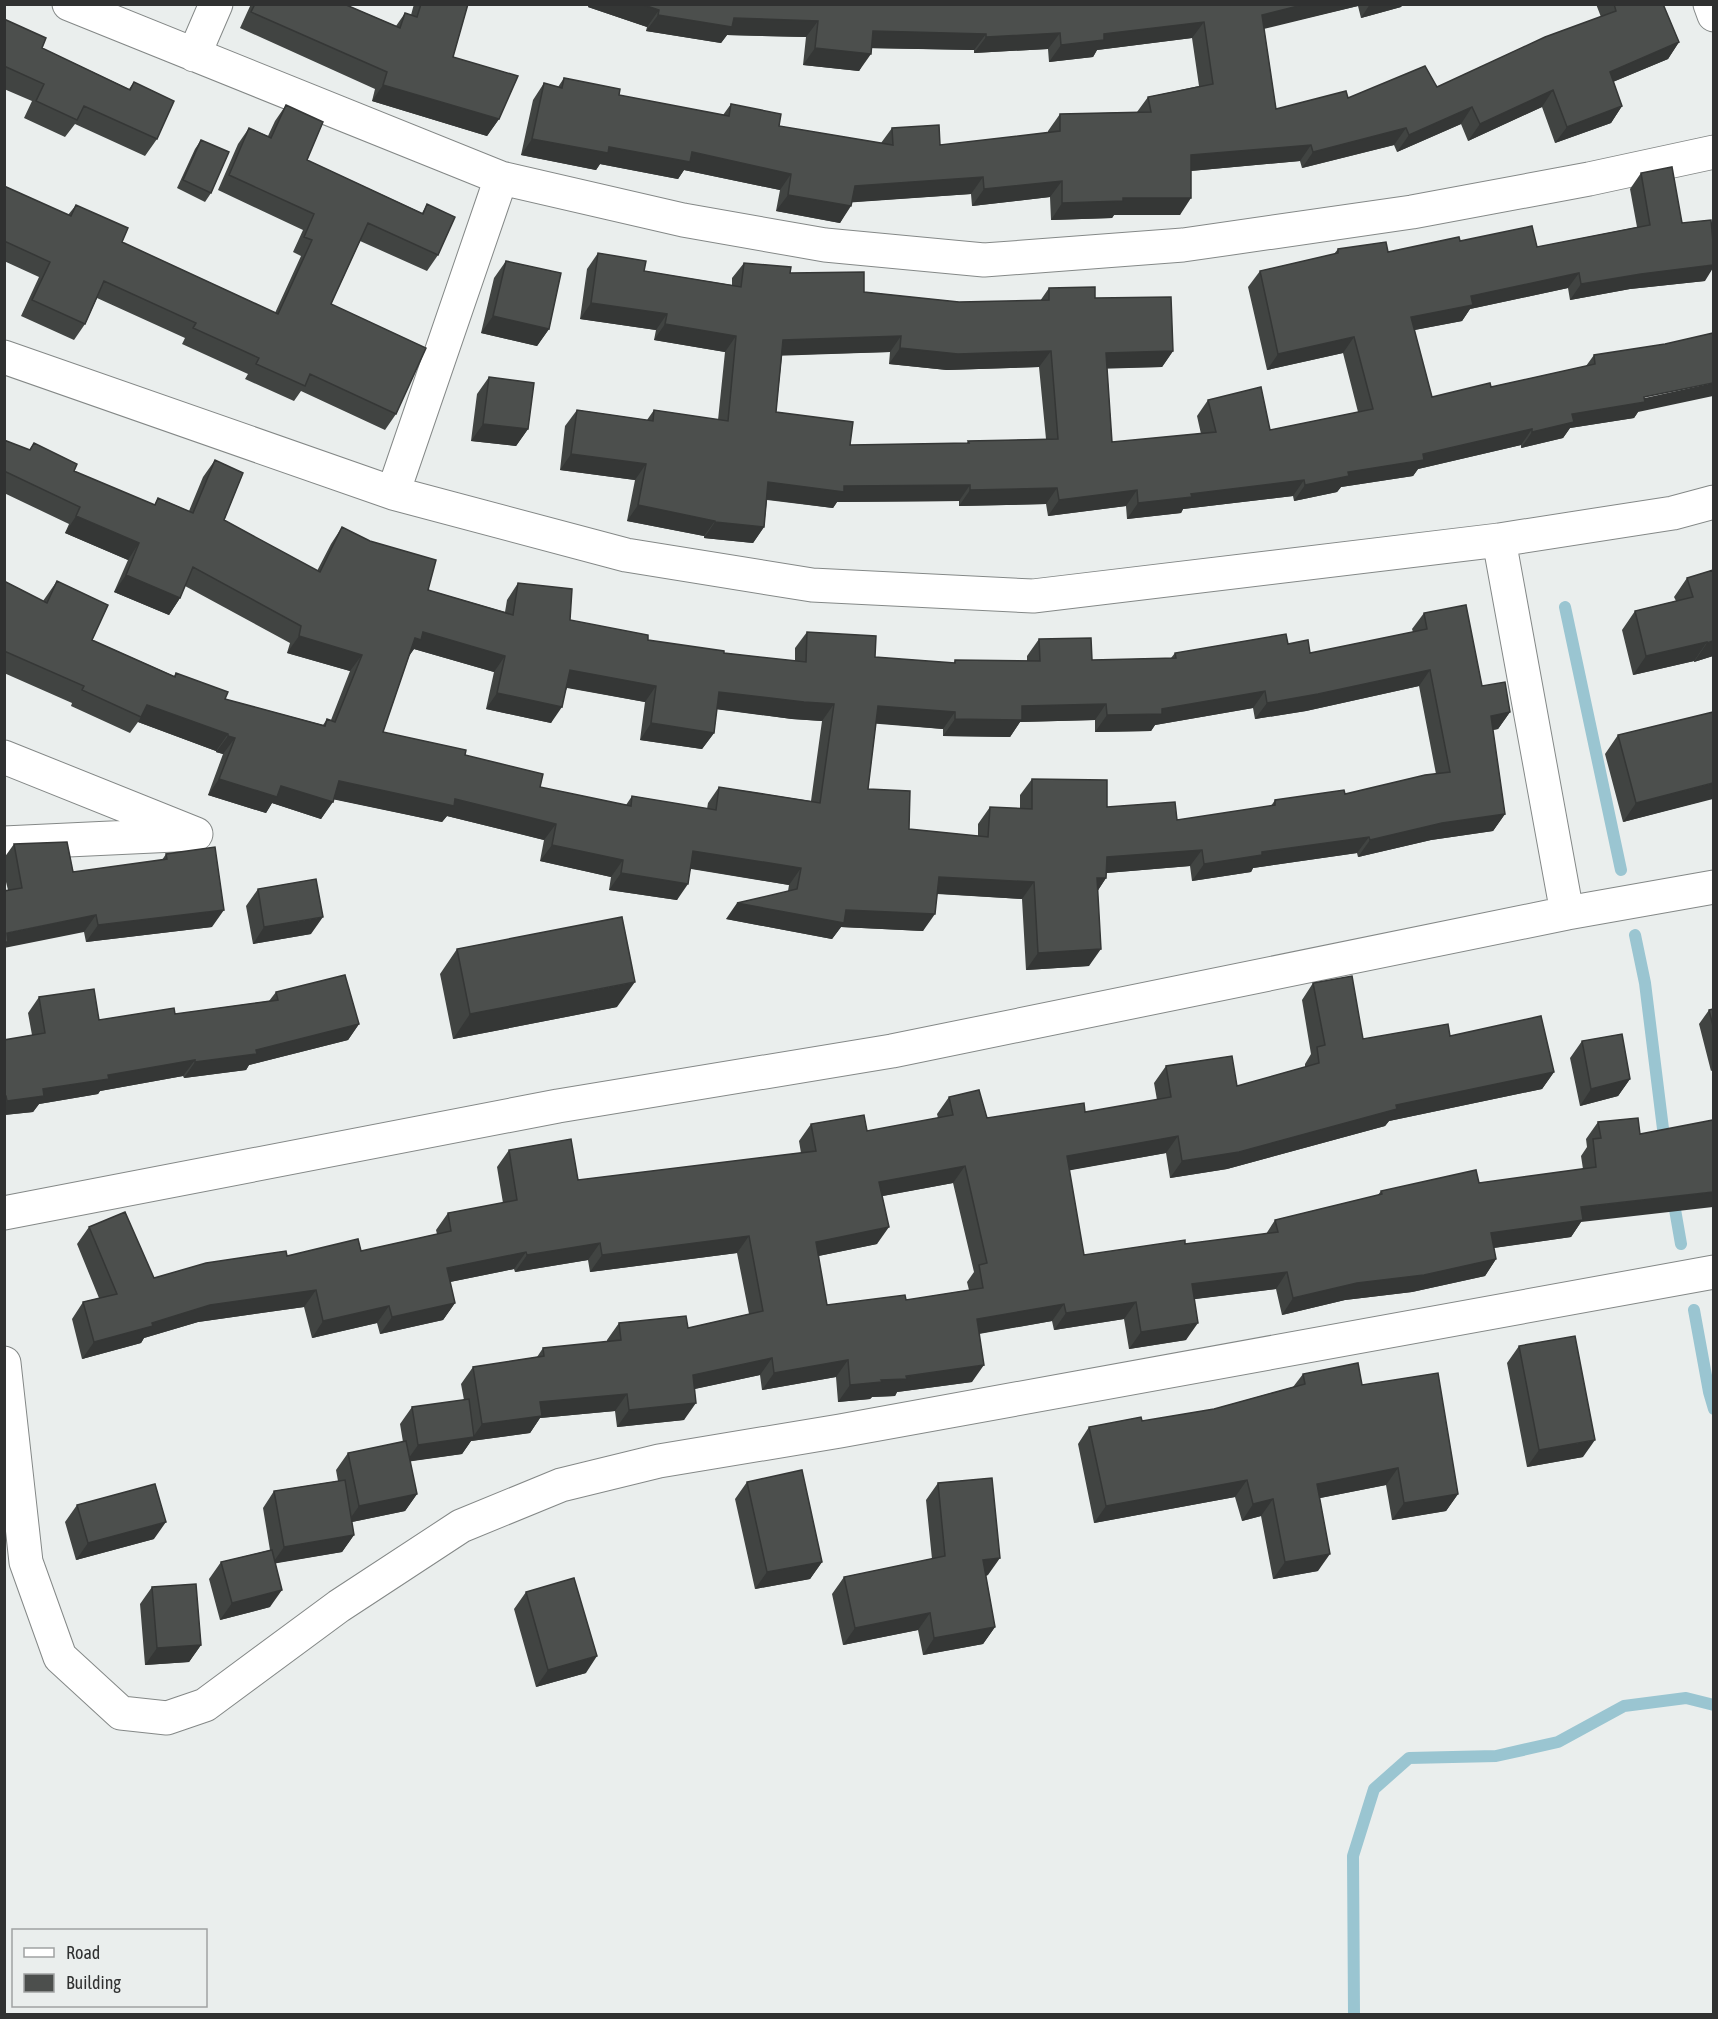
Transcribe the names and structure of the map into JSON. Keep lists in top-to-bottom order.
{
  "legend": ["Road", "Building"]
}
